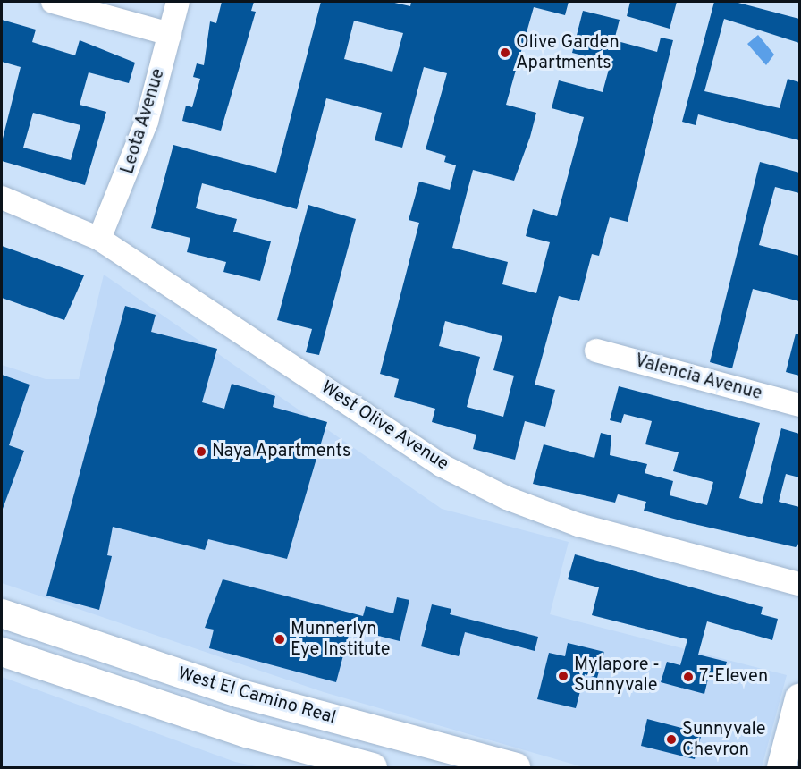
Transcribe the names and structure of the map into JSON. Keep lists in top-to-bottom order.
{
  "streets": {
    "main road": ["West El Camino Real"],
    "street": ["Leota Avenue", "Valencia Avenue", "West Olive Avenue"]
  },
  "crossings": [
    ["Leota Avenue", "West Olive Avenue"]
  ],
  "places": [
    "Olive Garden Apartments",
    "Naya Apartments",
    "Munnerlyn Eye Institute",
    "Mylapore - Sunnyvale",
    "7-Eleven",
    "Sunnyvale Chevron"
  ]
}
